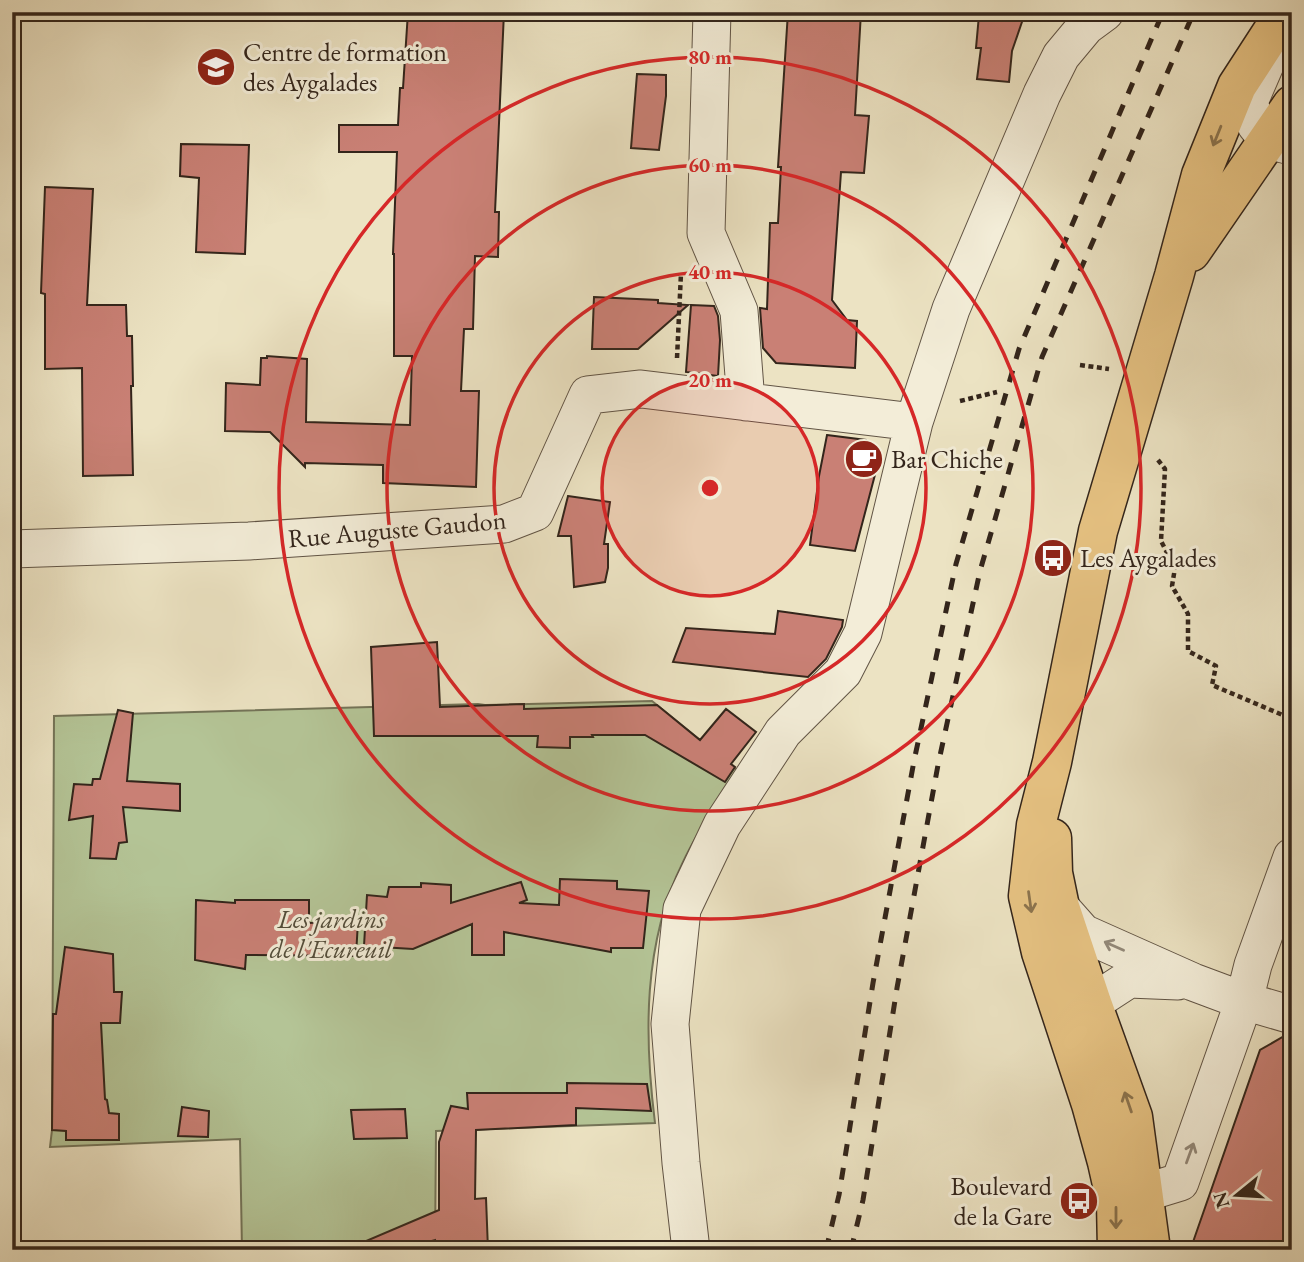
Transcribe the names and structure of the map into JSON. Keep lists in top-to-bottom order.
{
  "streets": {
    "street": ["Rue Auguste Gaudon"]
  },
  "parks": ["Les jardins de l'Ecureuil"],
  "places": {
    "school or university": ["Centre de formation des Aygalades"],
    "cafe": ["Bar Chiche"],
    "bus stop": ["Les Aygalades", "Boulevard de la Gare"]
  },
  "north": "left",
  "rings": [
    "80 m",
    "60 m",
    "40 m",
    "20 m"
  ]
}
